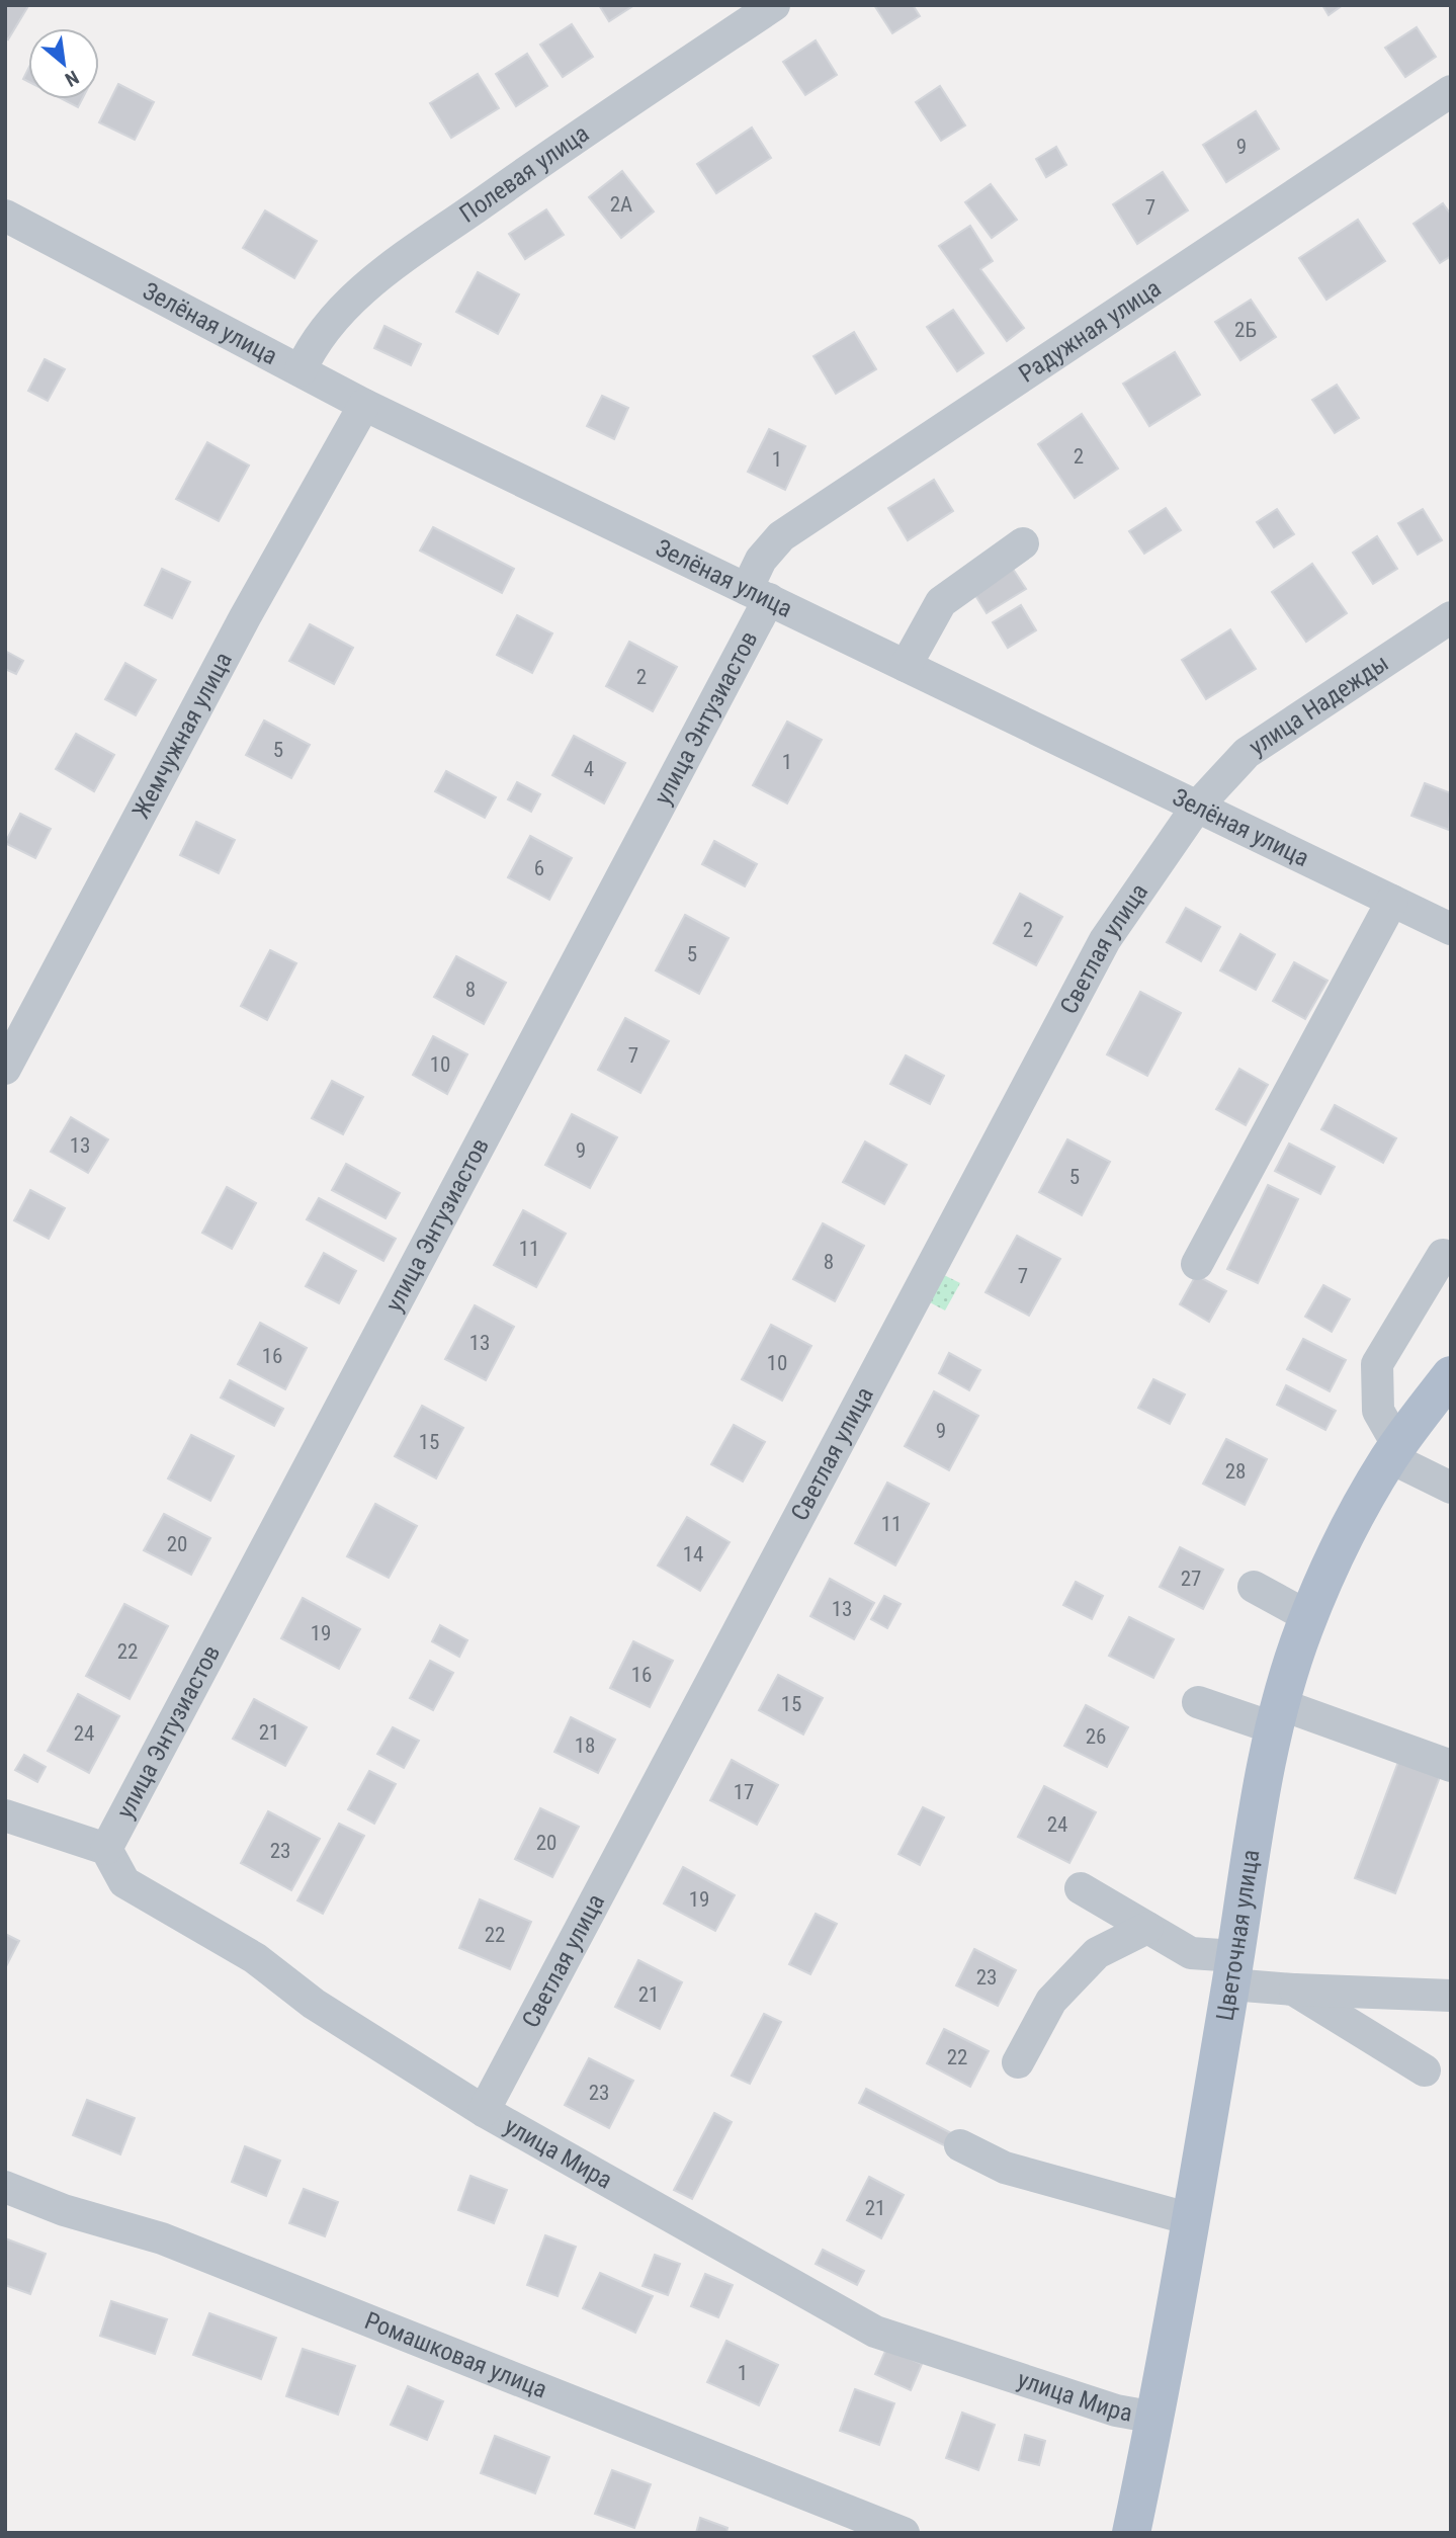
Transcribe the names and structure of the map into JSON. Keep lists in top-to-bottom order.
{
  "streets": {
    "main road": ["Цветочная улица"],
    "street": [
      "Полевая улица",
      "Зелёная улица",
      "Радужная улица",
      "улица Надежды",
      "улица Энтузиастов",
      "Жемчужная улица",
      "Светлая улица",
      "улица Мира",
      "Ромашковая улица"
    ]
  },
  "crossings": [
    ["Полевая улица", "Зелёная улица"],
    ["Зелёная улица", "Радужная улица"],
    ["Зелёная улица", "улица Надежды"],
    ["Зелёная улица", "улица Энтузиастов"],
    ["Зелёная улица", "Жемчужная улица"],
    ["Зелёная улица", "Светлая улица"],
    ["Радужная улица", "улица Энтузиастов"],
    ["улица Надежды", "Светлая улица"],
    ["улица Энтузиастов", "улица Мира"],
    ["Светлая улица", "улица Мира"],
    ["Цветочная улица", "улица Мира"]
  ],
  "house_numbers": [
    "9",
    "2А",
    "7",
    "2Б",
    "2",
    "1",
    "2",
    "5",
    "1",
    "4",
    "6",
    "2",
    "5",
    "8",
    "7",
    "10",
    "13",
    "9",
    "5",
    "11",
    "8",
    "7",
    "13",
    "16",
    "10",
    "9",
    "15",
    "28",
    "11",
    "20",
    "14",
    "27",
    "13",
    "19",
    "22",
    "16",
    "15",
    "21",
    "24",
    "26",
    "18",
    "17",
    "24",
    "20",
    "23",
    "19",
    "22",
    "23",
    "21",
    "22",
    "23",
    "21",
    "1"
  ],
  "north": "bottom right"
}
